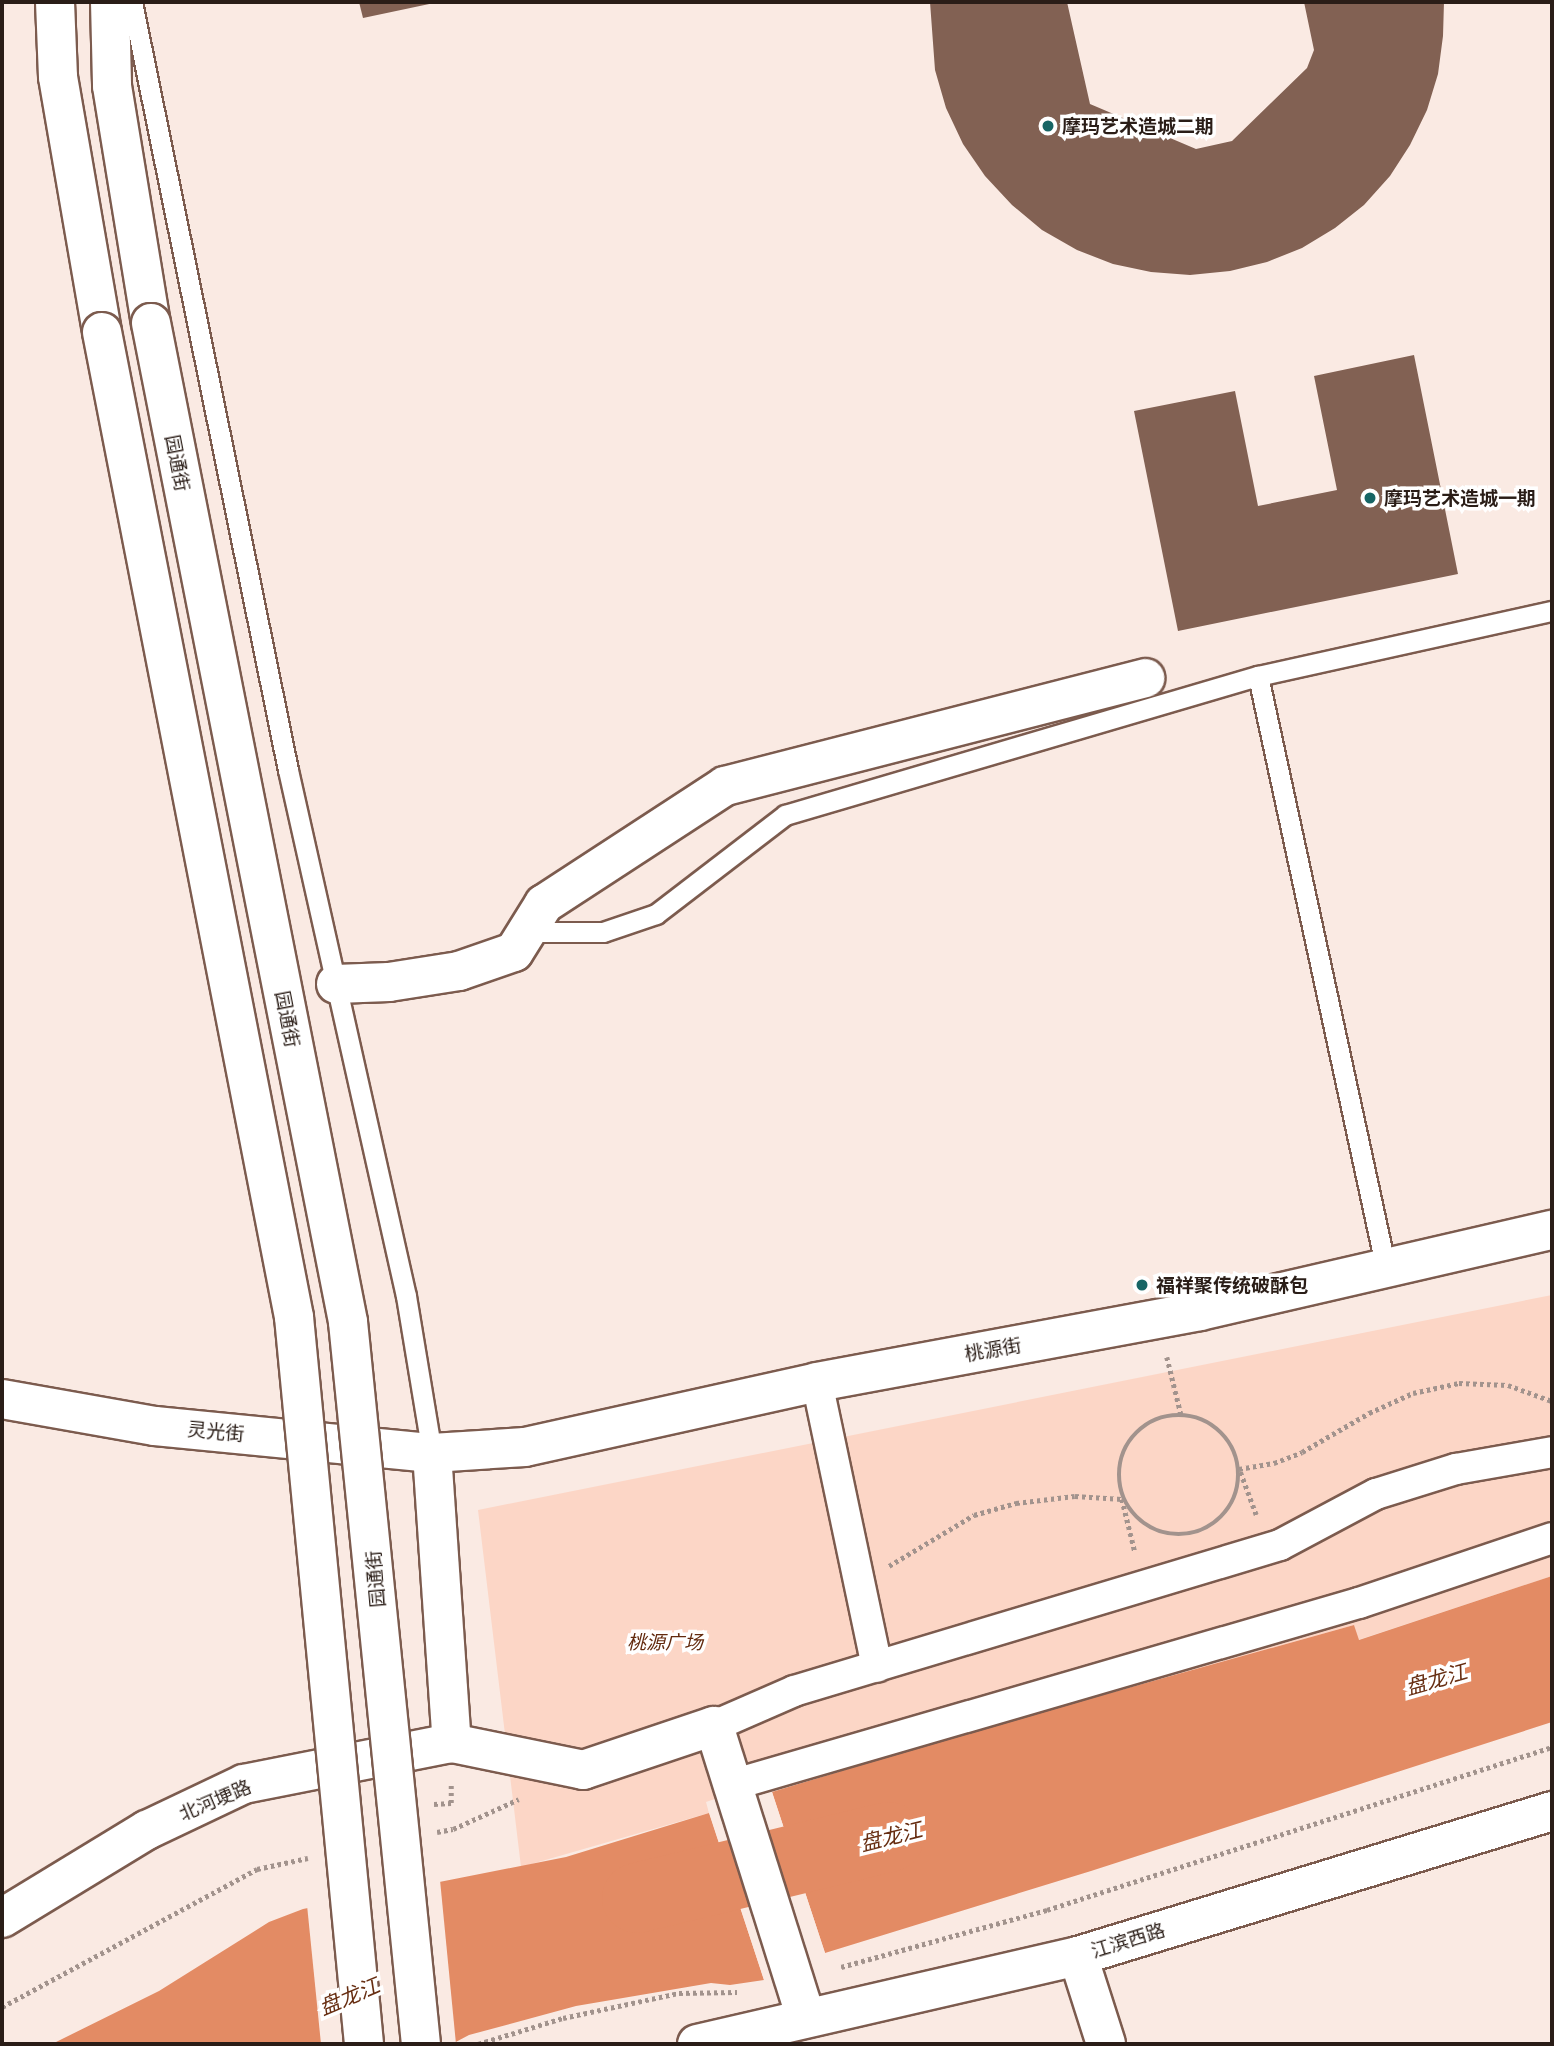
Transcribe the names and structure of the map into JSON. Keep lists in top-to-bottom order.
{
  "streets": {
    "street": [
      "园通街",
      "桃源街",
      "灵光街",
      "北河埂路",
      "江滨西路"
    ]
  },
  "crossings": [
    ["桃源街", "灵光街"]
  ],
  "water": ["盘龙江"],
  "parks": ["桃源广场"],
  "places": ["摩玛艺术造城二期", "摩玛艺术造城一期", "福祥聚传统破酥包"]
}
